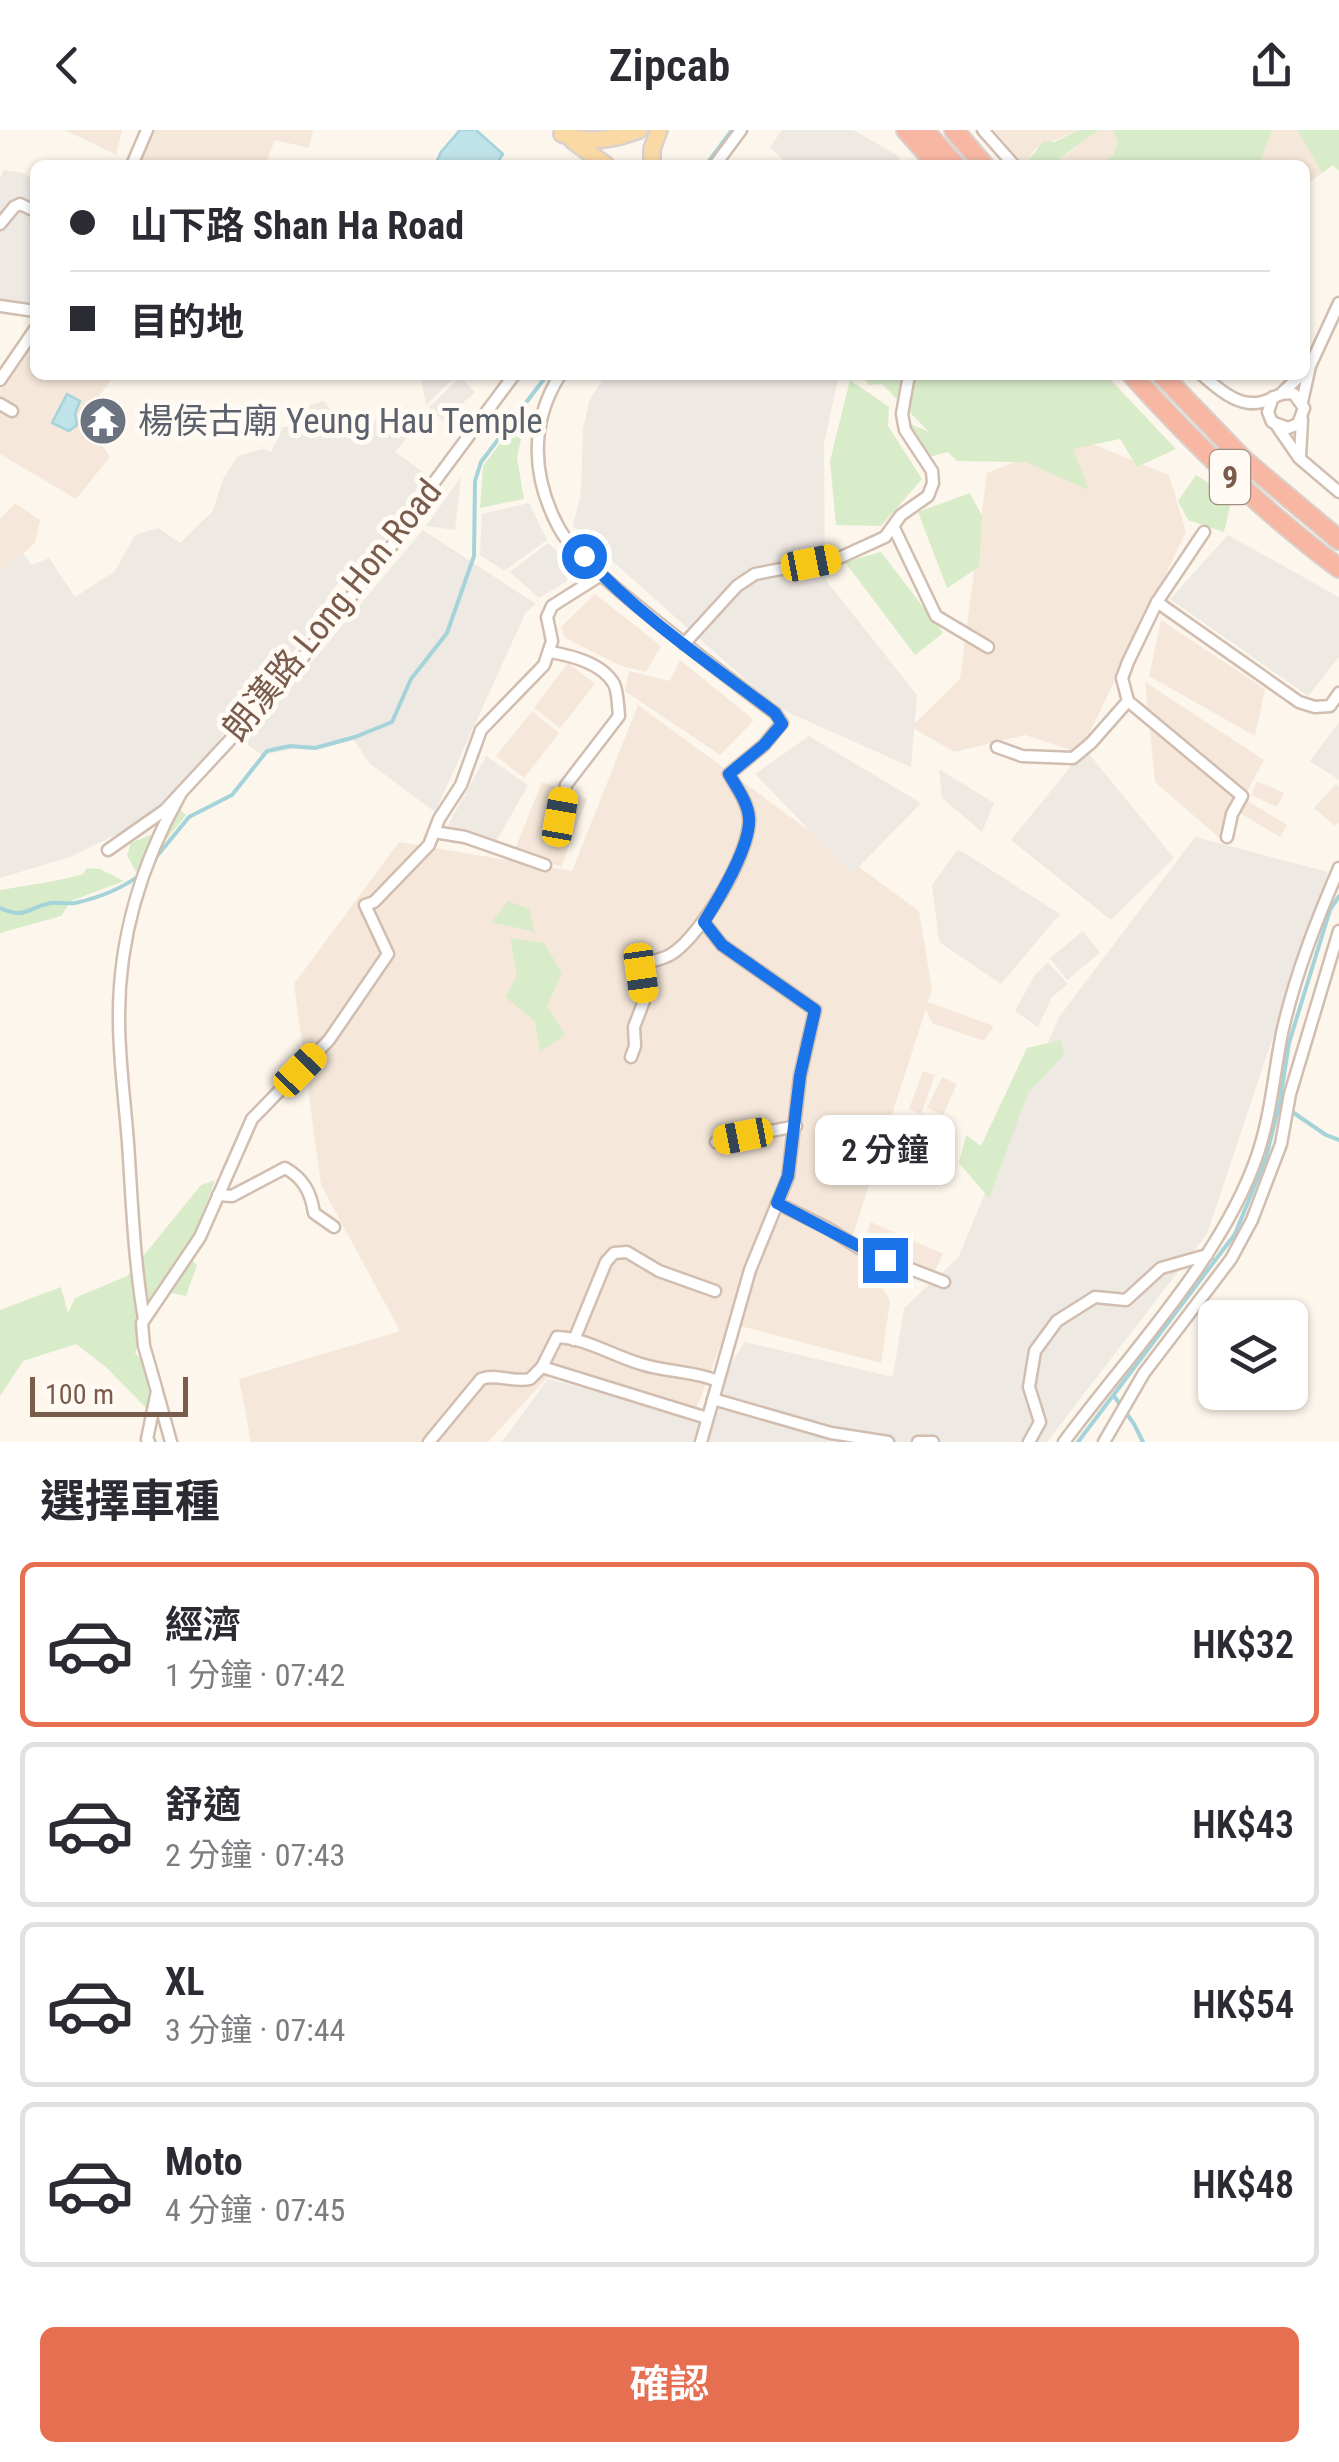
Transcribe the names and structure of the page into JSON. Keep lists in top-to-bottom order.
{
  "streets": {
    "highway": ["9"],
    "street": ["朗漢路 Long Hon Road"]
  },
  "places": {
    "temple": ["楊侯古廟 Yeung Hau Temple"]
  },
  "scale_bar": "100 m",
  "page": {
    "header": "Zipcab",
    "banner": ["山下路 Shan Ha Road", "目的地"],
    "bubble": "2 分鐘",
    "scale": "100 m",
    "heading": "選擇車種",
    "list": [
      {
        "name": "經濟",
        "note": "1 分鐘 · 07:42",
        "value": "HK$32"
      },
      {
        "name": "舒適",
        "note": "2 分鐘 · 07:43",
        "value": "HK$43"
      },
      {
        "name": "XL",
        "note": "3 分鐘 · 07:44",
        "value": "HK$54"
      },
      {
        "name": "Moto",
        "note": "4 分鐘 · 07:45",
        "value": "HK$48"
      }
    ],
    "buttons": "確認"
  }
}
